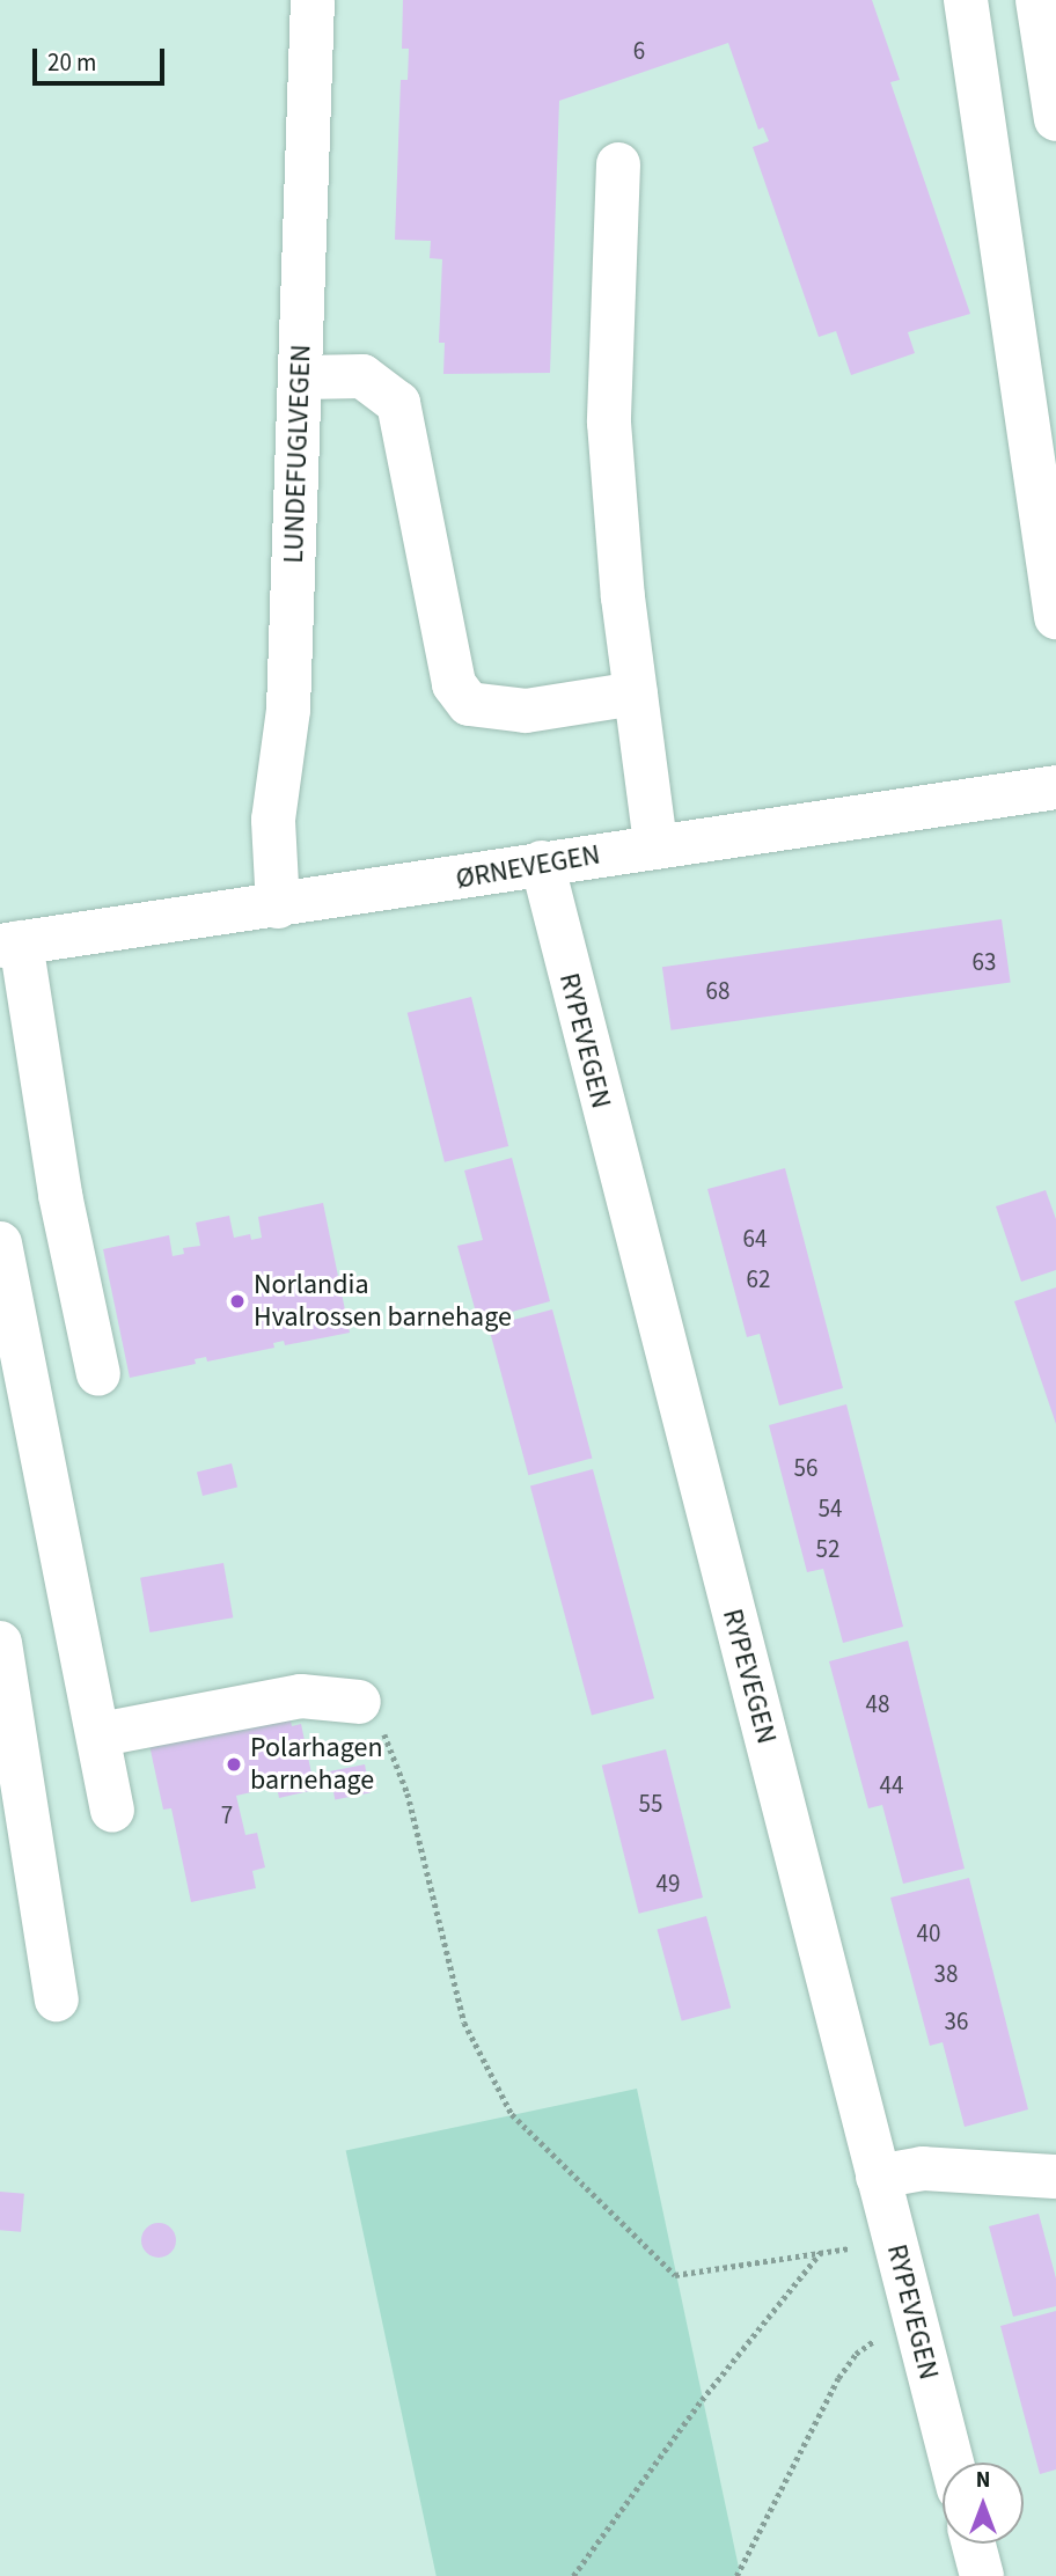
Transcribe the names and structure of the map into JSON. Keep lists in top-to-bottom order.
{
  "streets": {
    "street": ["LUNDEFUGLVEGEN", "ØRNEVEGEN", "RYPEVEGEN"]
  },
  "crossings": [
    ["LUNDEFUGLVEGEN", "ØRNEVEGEN"],
    ["ØRNEVEGEN", "RYPEVEGEN"]
  ],
  "places": ["Norlandia Hvalrossen barnehage", "Polarhagen barnehage"],
  "house_numbers": [
    "6",
    "63",
    "68",
    "64",
    "62",
    "56",
    "54",
    "52",
    "48",
    "44",
    "55",
    "7",
    "49",
    "40",
    "38",
    "36"
  ],
  "scale_bar": "20 m",
  "north": "top"
}
